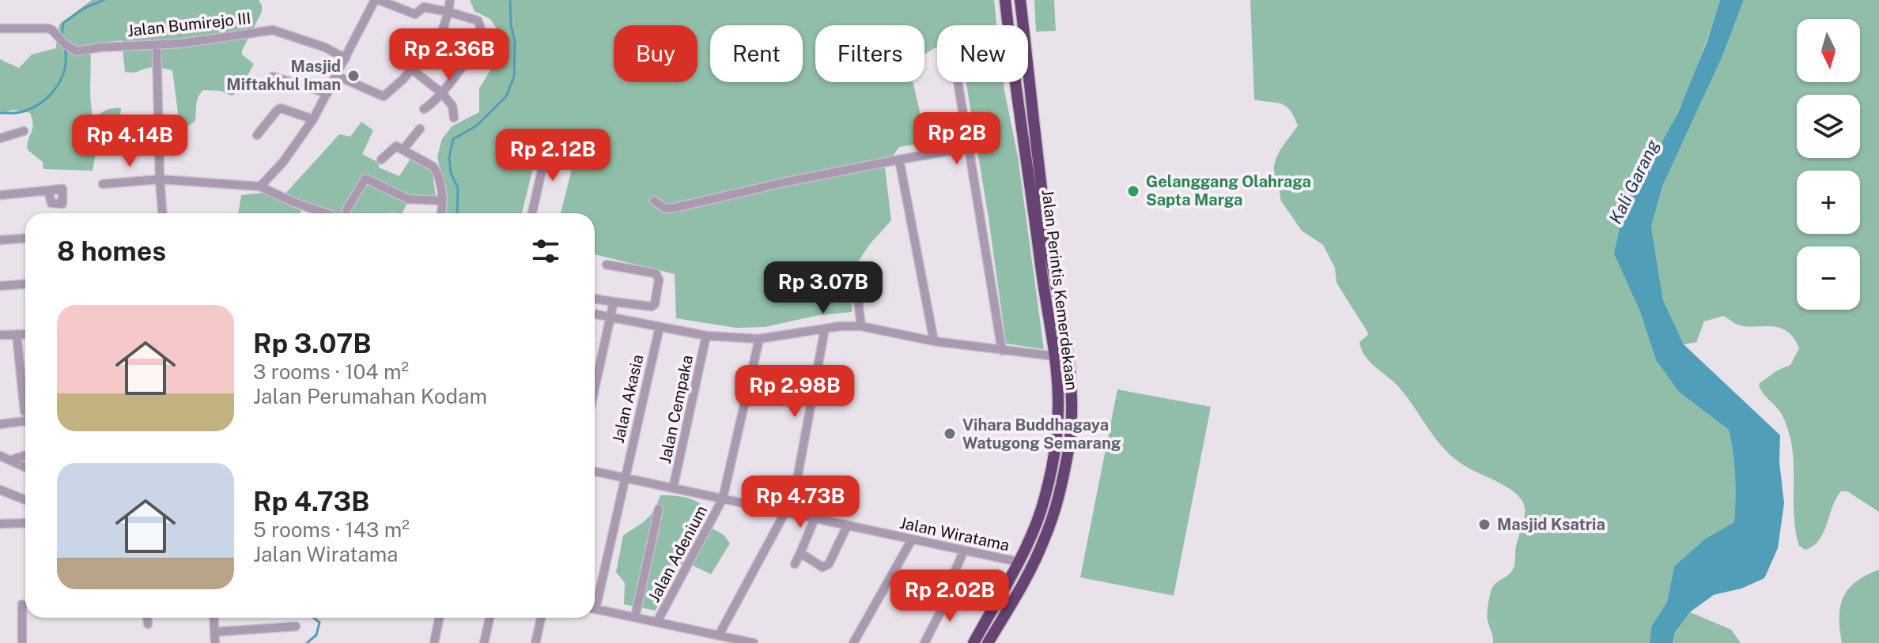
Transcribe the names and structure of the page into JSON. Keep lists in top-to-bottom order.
{
  "streets": {
    "highway": ["Jalan Perintis Kemerdekaan"],
    "street": [
      "Jalan Bumirejo III",
      "Jalan Akasia",
      "Jalan Cempaka",
      "Jalan Wiratama",
      "Jalan Adenium"
    ]
  },
  "crossings": [
    ["Jalan Perintis Kemerdekaan", "Jalan Wiratama"],
    ["Jalan Akasia", "Jalan Wiratama"],
    ["Jalan Cempaka", "Jalan Wiratama"],
    ["Jalan Wiratama", "Jalan Adenium"]
  ],
  "water": ["Kali Garang"],
  "places": [
    "Masjid Miftakhul Iman",
    "Gelanggang Olahraga Sapta Marga",
    "Vihara Buddhagaya Watugong Semarang",
    "Masjid Ksatria"
  ],
  "north": "bottom",
  "page": {
    "map_buttons": ["+", "−"],
    "chip": [
      "Buy",
      "Rent",
      "Filters",
      "New"
    ],
    "price": [
      "Rp 2.36B",
      "Rp 2B",
      "Rp 4.14B",
      "Rp 2.12B",
      "Rp 3.07B",
      "Rp 2.98B",
      "Rp 4.73B",
      "Rp 2.02B"
    ],
    "heading": "8 homes",
    "list": [
      {
        "name": "Rp 3.07B",
        "note": "3 rooms · 104 m² · Jalan Perumahan Kodam"
      },
      {
        "name": "Rp 4.73B",
        "note": "5 rooms · 143 m² · Jalan Wiratama"
      }
    ]
  }
}
